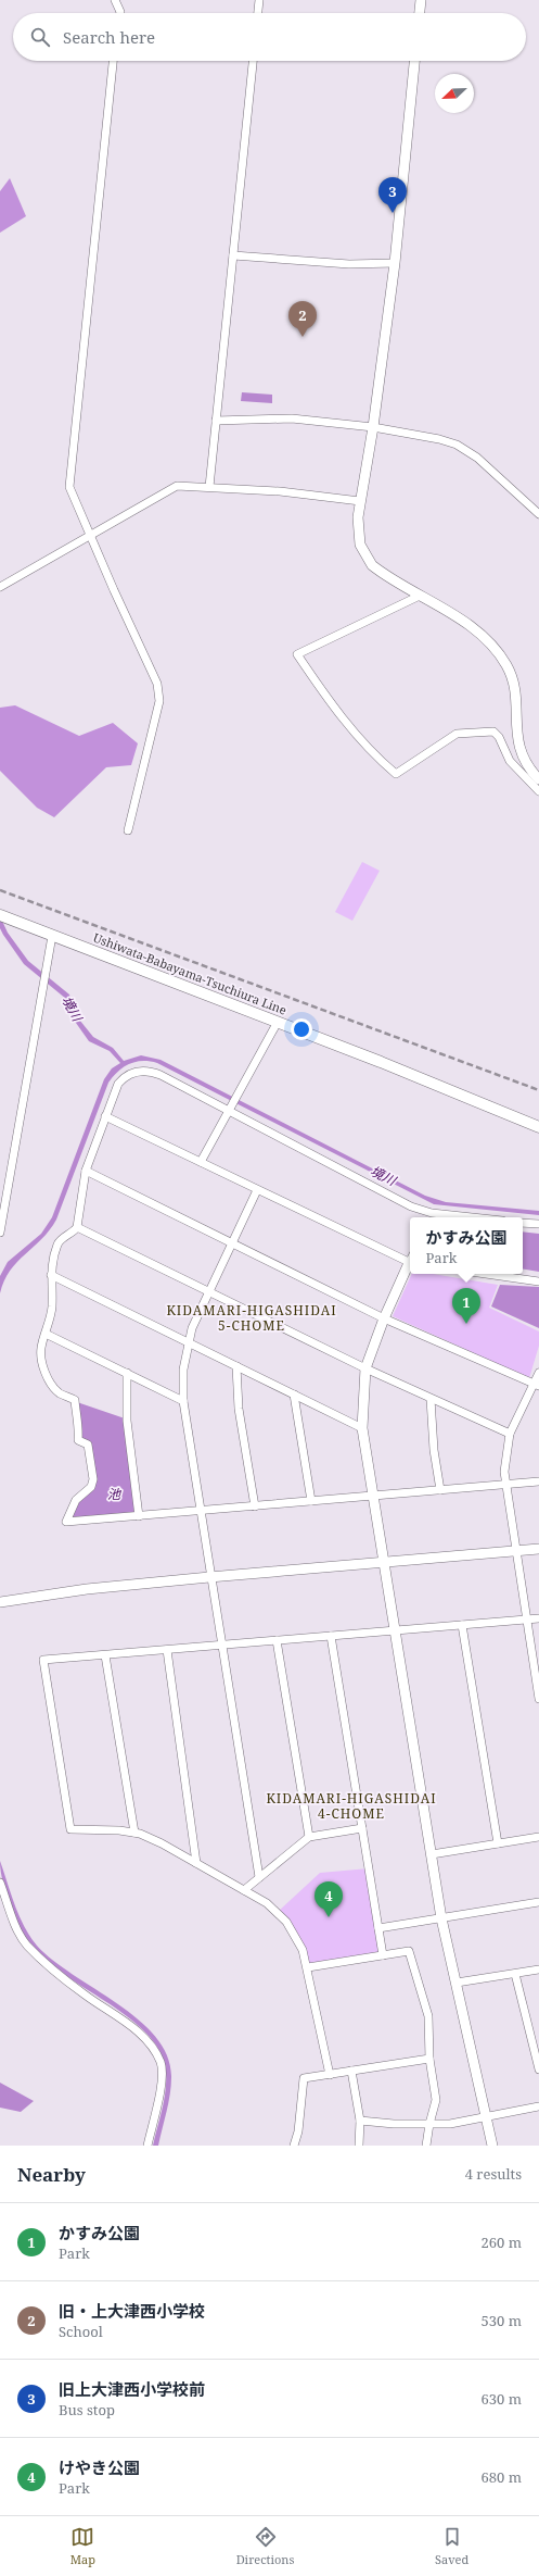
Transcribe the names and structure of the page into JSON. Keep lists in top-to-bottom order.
{
  "streets": {
    "main road": ["Ushiwata-Babayama-Tsuchiura Line"]
  },
  "districts": ["KIDAMARI-HIGASHIDAI 5-CHOME", "KIDAMARI-HIGASHIDAI 4-CHOME"],
  "water": ["境川", "池"],
  "north": "bottom left",
  "page": {
    "search": "Search here",
    "pins": [
      "3",
      "2",
      "1",
      "4"
    ],
    "popup": ["かすみ公園", "Park"],
    "heading": ["Nearby", "4 results"],
    "list": [
      {
        "mark": "1",
        "name": "かすみ公園",
        "note": "Park",
        "value": "260 m"
      },
      {
        "mark": "2",
        "name": "旧・上大津西小学校",
        "note": "School",
        "value": "530 m"
      },
      {
        "mark": "3",
        "name": "旧上大津西小学校前",
        "note": "Bus stop",
        "value": "630 m"
      },
      {
        "mark": "4",
        "name": "けやき公園",
        "note": "Park",
        "value": "680 m"
      }
    ],
    "nav": ["Map", "Directions", "Saved"]
  }
}
